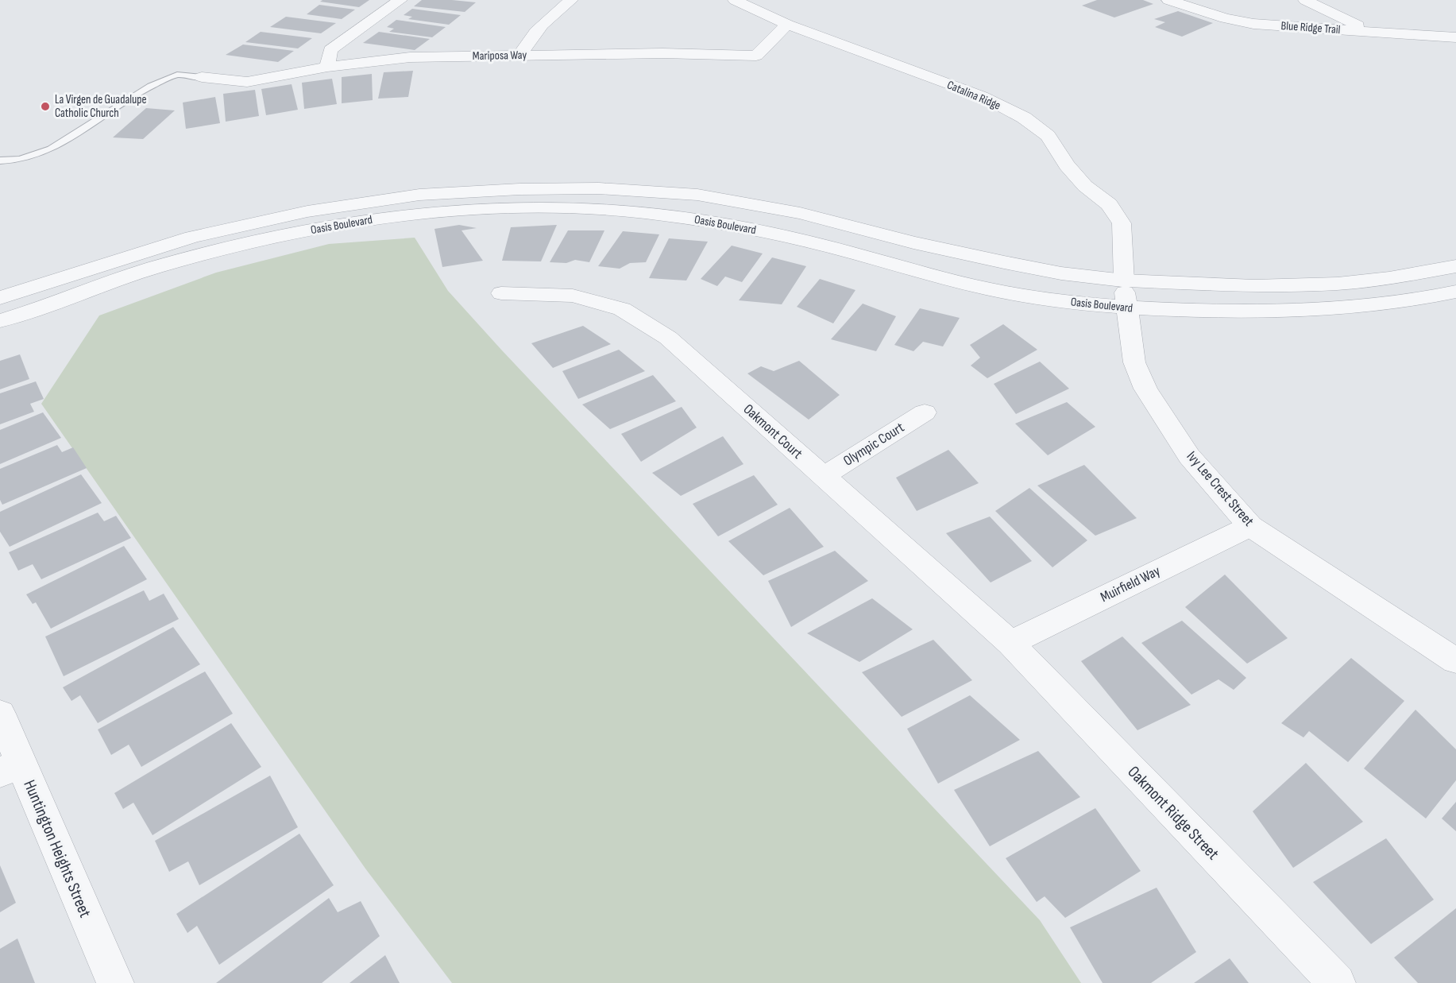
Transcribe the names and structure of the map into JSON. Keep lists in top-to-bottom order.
{
  "streets": {
    "street": [
      "Blue Ridge Trail",
      "Mariposa Way",
      "Catalina Ridge",
      "Oasis Boulevard",
      "Oakmont Court",
      "Olympic Court",
      "Ivy Lee Crest Street",
      "Muirfield Way",
      "Oakmont Ridge Street",
      "Huntington Heights Street"
    ]
  },
  "crossings": [
    ["Mariposa Way", "Catalina Ridge"],
    ["Catalina Ridge", "Oasis Boulevard"],
    ["Catalina Ridge", "Ivy Lee Crest Street"],
    ["Oasis Boulevard", "Ivy Lee Crest Street"],
    ["Oakmont Court", "Olympic Court"],
    ["Oakmont Court", "Muirfield Way"],
    ["Oakmont Court", "Oakmont Ridge Street"],
    ["Ivy Lee Crest Street", "Muirfield Way"],
    ["Muirfield Way", "Oakmont Ridge Street"]
  ],
  "places": ["La Virgen de Guadalupe Catholic Church"]
}
